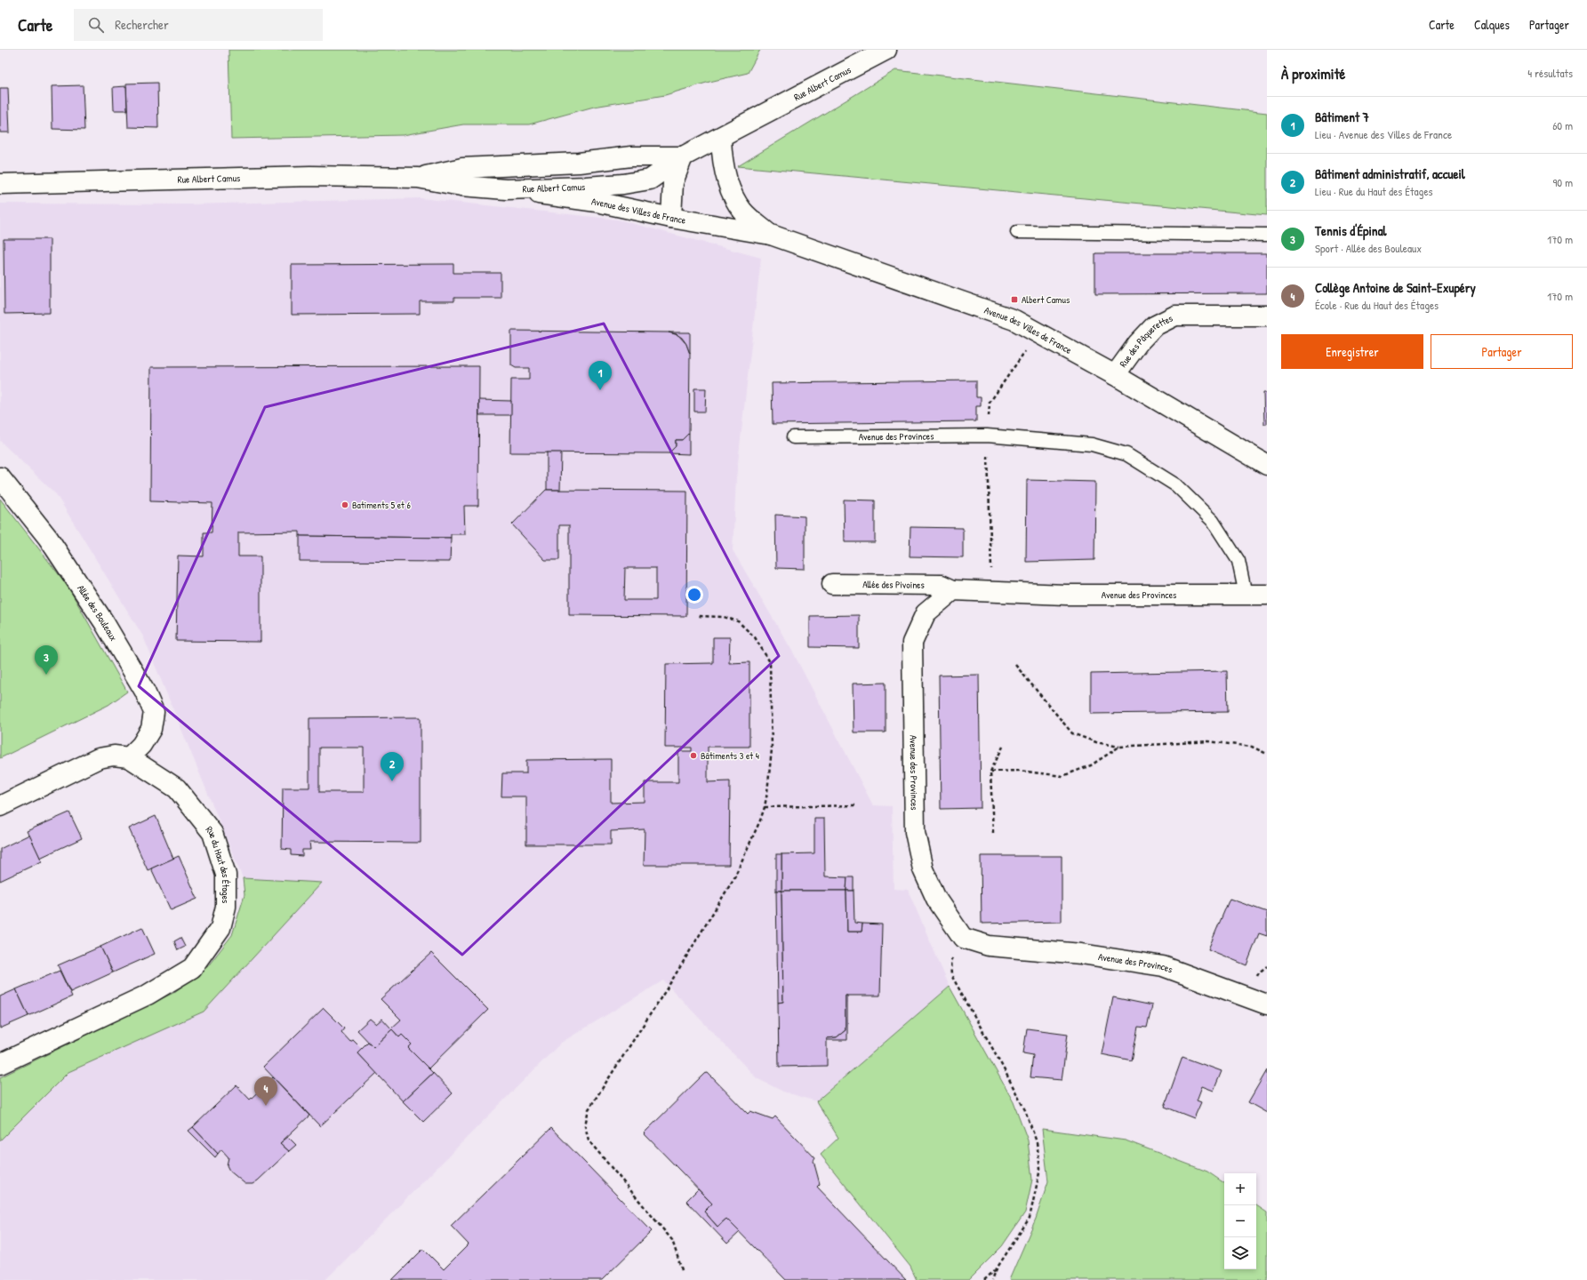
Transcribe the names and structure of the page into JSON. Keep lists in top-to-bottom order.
{
  "streets": {
    "street": [
      "Rue Albert Camus",
      "Avenue des Villes de France",
      "Rue des Pâquerettes",
      "Avenue des Provinces",
      "Allée des Pivoines",
      "Allée des Bouleaux",
      "Rue du Haut des Étages"
    ]
  },
  "crossings": [
    ["Rue Albert Camus", "Avenue des Villes de France"],
    ["Avenue des Villes de France", "Rue des Pâquerettes"],
    ["Avenue des Provinces", "Allée des Pivoines"],
    ["Allée des Bouleaux", "Rue du Haut des Étages"]
  ],
  "places": {
    "transit": ["Albert Camus"],
    "other": ["Batiments 5 et 6", "Bâtiments 3 et 4"]
  },
  "page": {
    "header": "Carte",
    "search": "Rechercher",
    "nav": ["Carte", "Calques", "Partager"],
    "heading": ["À proximité", "4 résultats"],
    "list": [
      {
        "mark": "1",
        "name": "Bâtiment 7",
        "note": "Lieu · Avenue des Villes de France",
        "value": "60 m"
      },
      {
        "mark": "2",
        "name": "Bâtiment administratif, accueil",
        "note": "Lieu · Rue du Haut des Étages",
        "value": "90 m"
      },
      {
        "mark": "3",
        "name": "Tennis d'Épinal",
        "note": "Sport · Allée des Bouleaux",
        "value": "170 m"
      },
      {
        "mark": "4",
        "name": "Collège Antoine de Saint-Exupéry",
        "note": "École · Rue du Haut des Étages",
        "value": "170 m"
      }
    ],
    "buttons": ["Enregistrer", "Partager"],
    "pins": [
      "1",
      "3",
      "2",
      "4"
    ],
    "map_buttons": ["+", "−"]
  }
}
